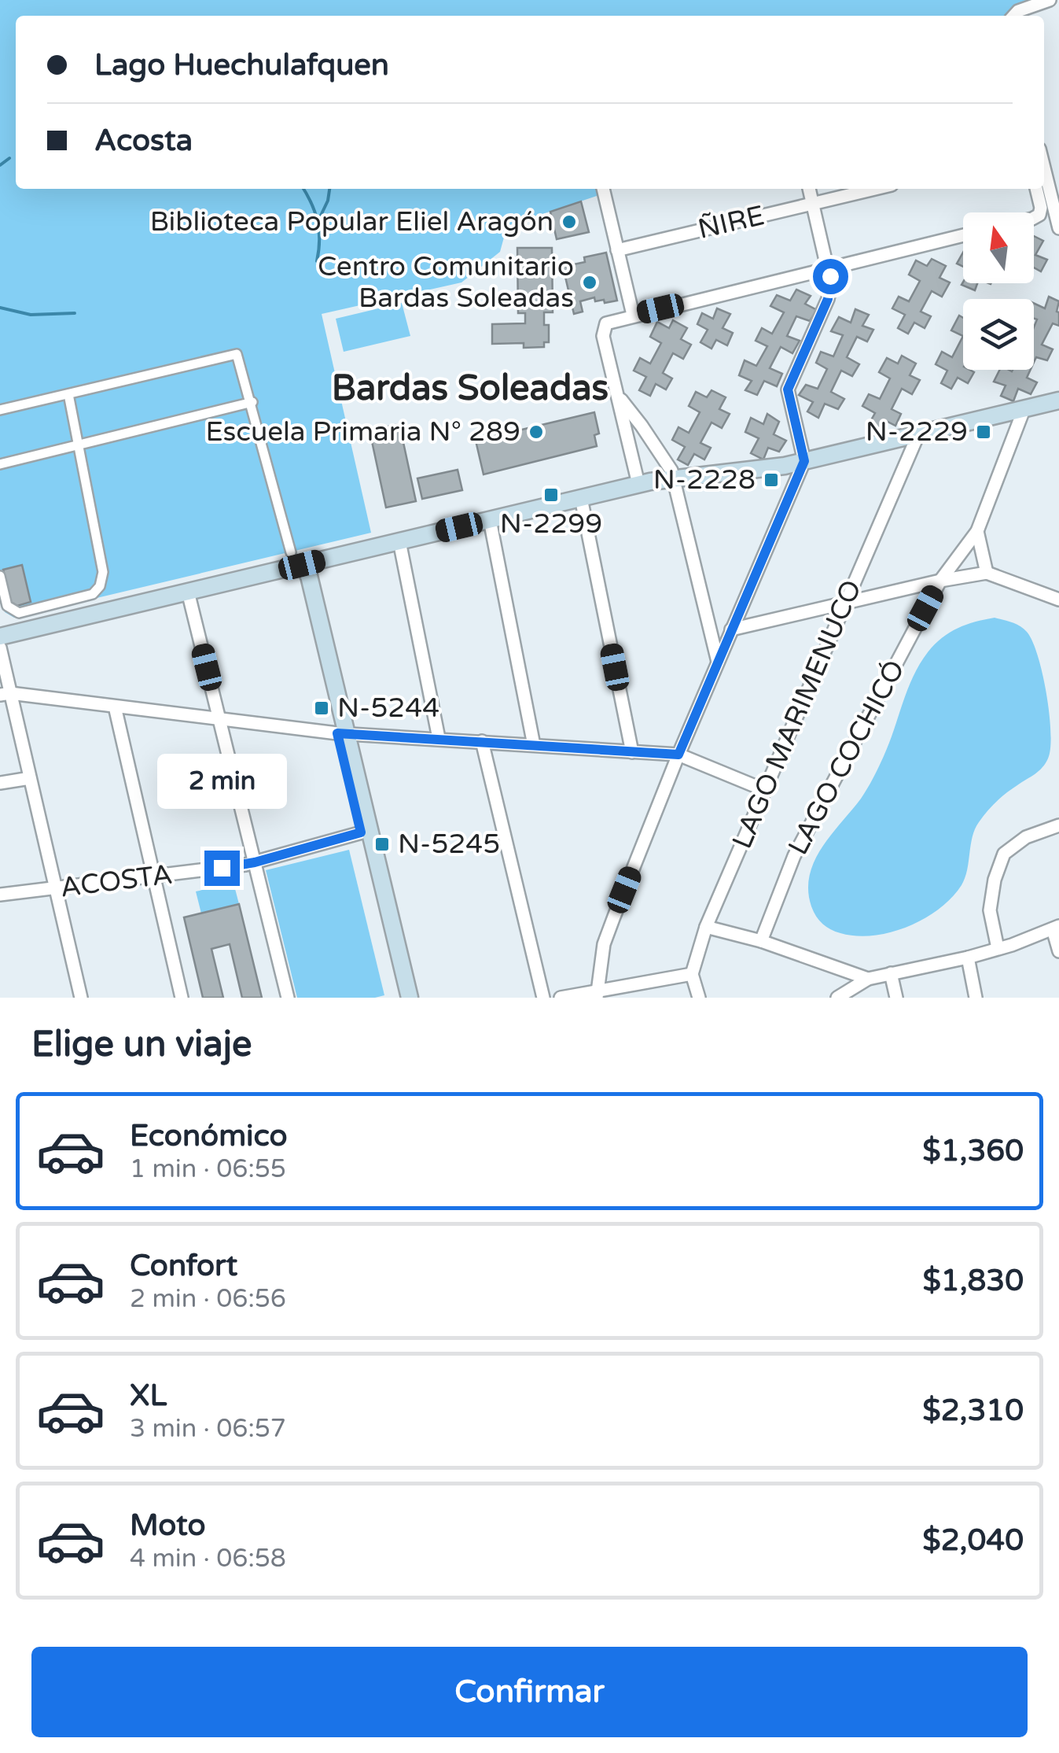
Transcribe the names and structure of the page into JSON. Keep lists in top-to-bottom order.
{
  "streets": {
    "street": [
      "ÑIRE",
      "LAGO MARIMENUCO",
      "LAGO COCHICÓ",
      "ACOSTA"
    ]
  },
  "districts": ["Bardas Soleadas"],
  "places": {
    "other": ["Biblioteca Popular Eliel Aragón", "Centro Comunitario Bardas Soleadas", "Escuela Primaria N° 289"],
    "transit": [
      "N-2229",
      "N-2228",
      "N-2299",
      "N-5244",
      "N-5245"
    ]
  },
  "north": "top",
  "page": {
    "banner": ["Lago Huechulafquen", "Acosta"],
    "bubble": "2 min",
    "heading": "Elige un viaje",
    "list": [
      {
        "name": "Económico",
        "note": "1 min · 06:55",
        "value": "$1,360"
      },
      {
        "name": "Confort",
        "note": "2 min · 06:56",
        "value": "$1,830"
      },
      {
        "name": "XL",
        "note": "3 min · 06:57",
        "value": "$2,310"
      },
      {
        "name": "Moto",
        "note": "4 min · 06:58",
        "value": "$2,040"
      }
    ],
    "buttons": "Confirmar"
  }
}
